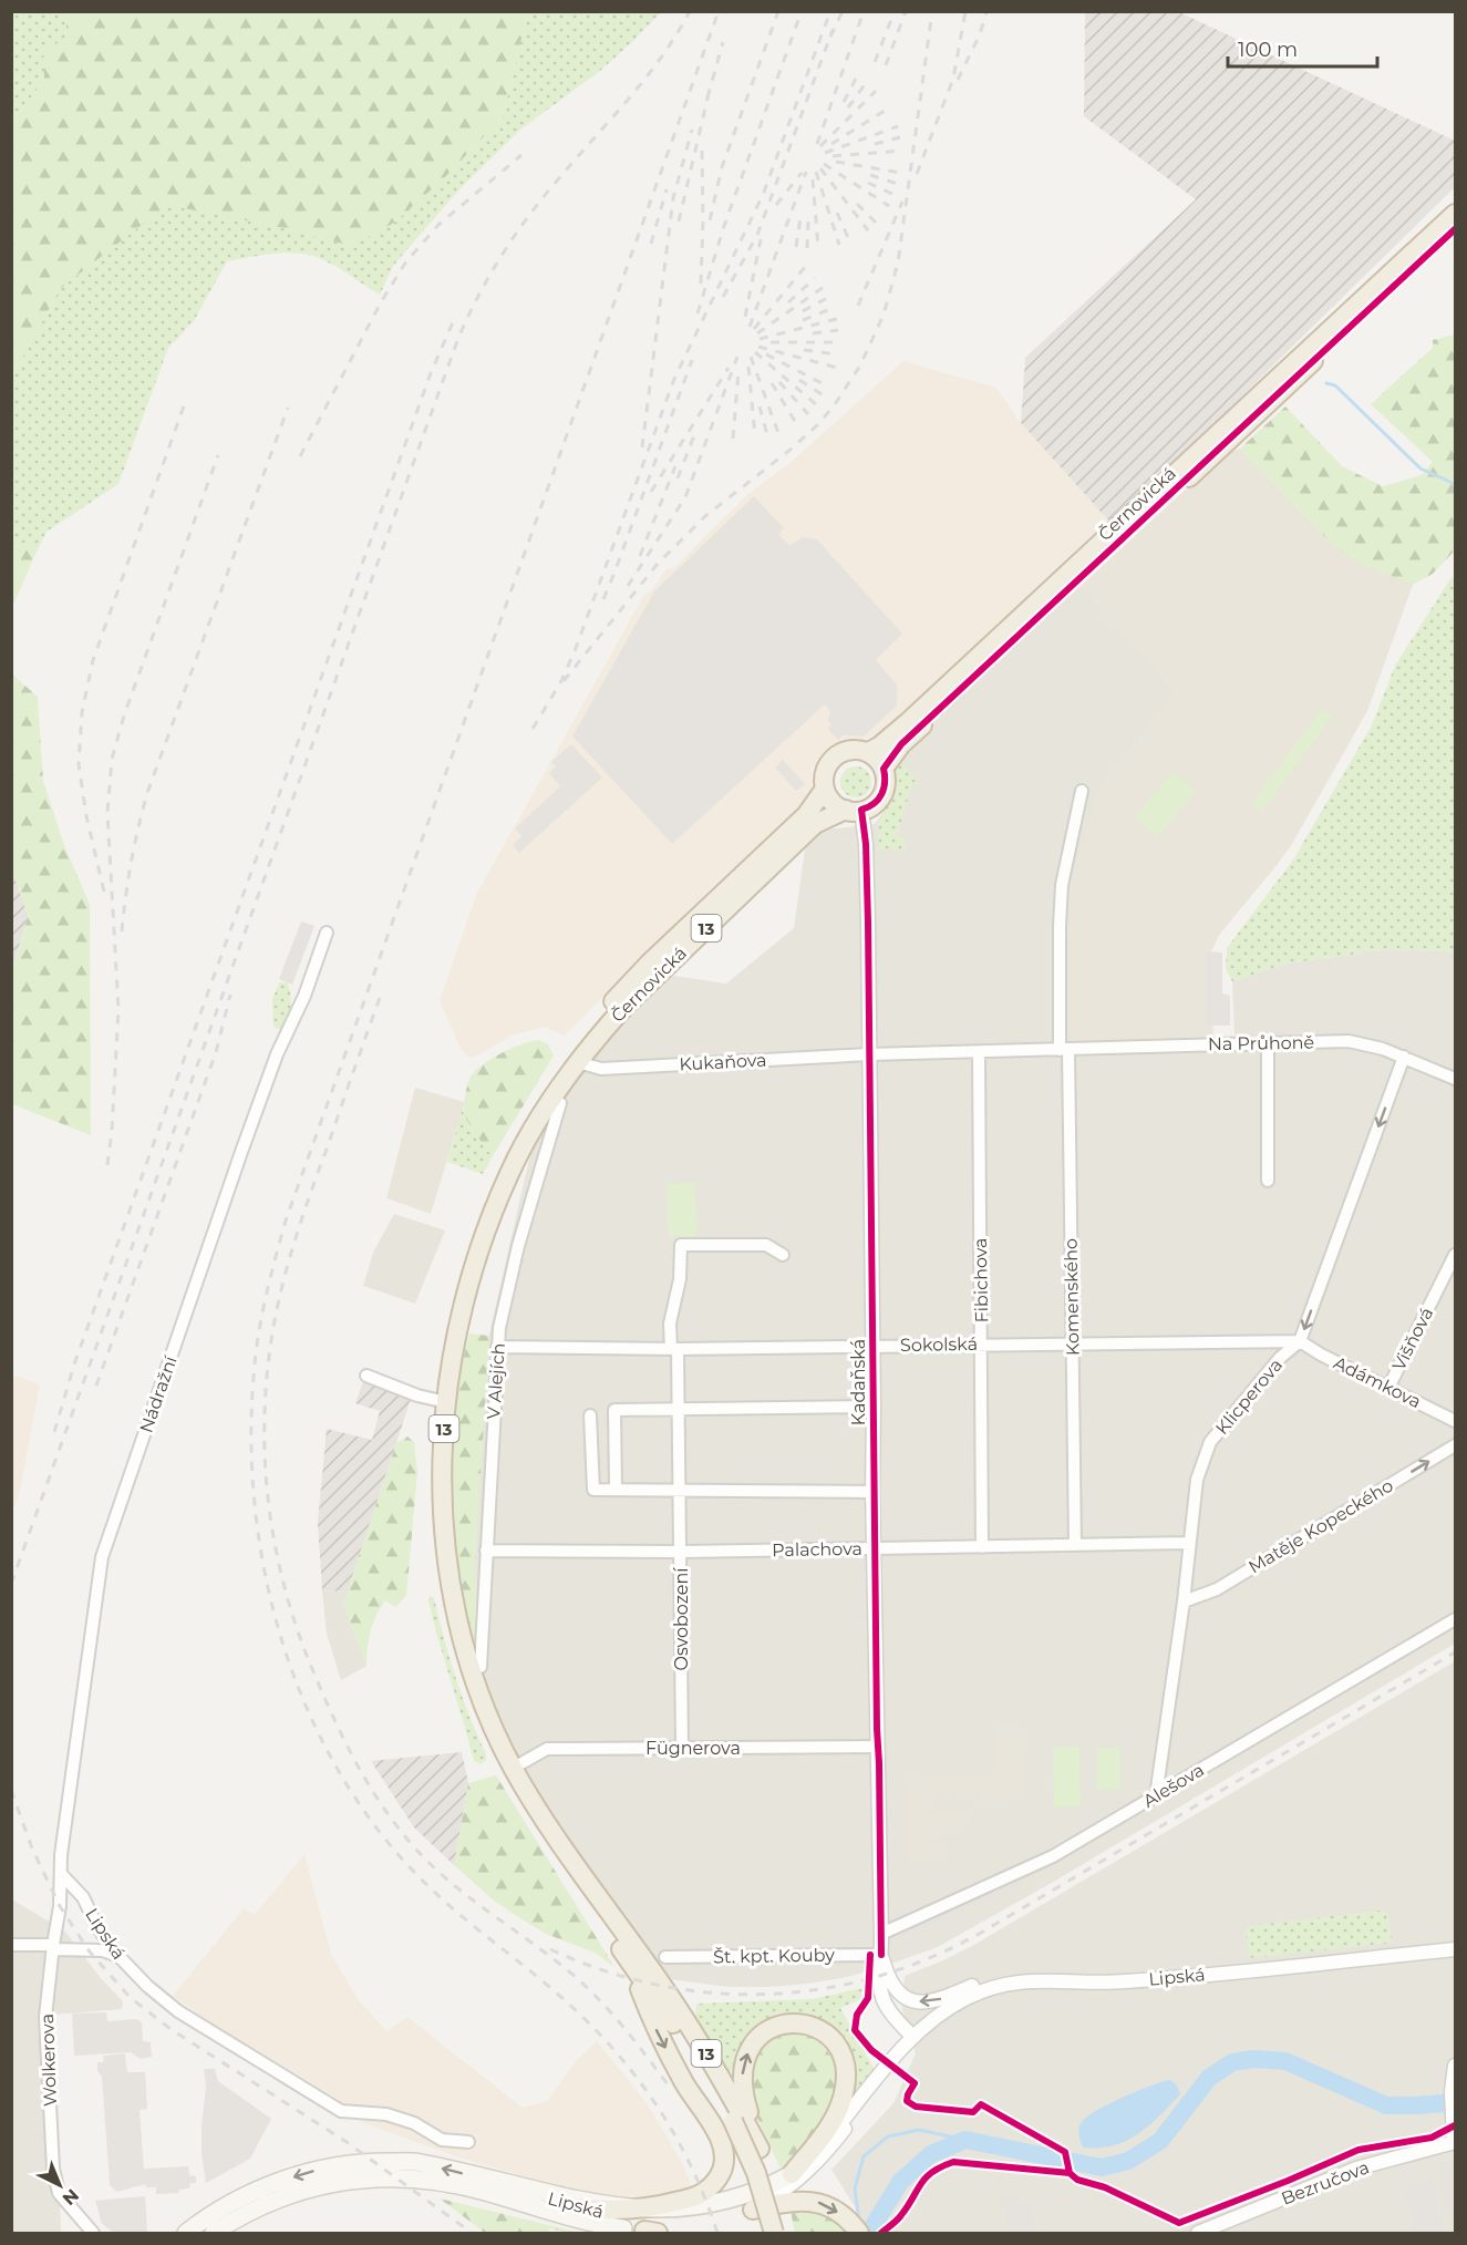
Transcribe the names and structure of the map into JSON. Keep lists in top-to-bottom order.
{
  "streets": {
    "highway": ["Černovická", "13"],
    "main road": ["Lipská"],
    "street": [
      "Na Průhoně",
      "Kukaňova",
      "Fibichova",
      "Komenského",
      "Višňová",
      "Sokolská",
      "V Alejích",
      "Kadaňská",
      "Adámkova",
      "Nádražní",
      "Klicperova",
      "Matěje Kopeckého",
      "Palachova",
      "Osvobození",
      "Fügnerova",
      "Alešova",
      "Št. kpt. Kouby",
      "Wolkerova",
      "Bezručova"
    ]
  },
  "crossings": [
    ["Černovická", "13"],
    ["Černovická", "Kukaňova"],
    ["Černovická", "Kadaňská"],
    ["13", "Kukaňova"],
    ["13", "Fügnerova"],
    ["Na Průhoně", "Kukaňova"],
    ["Na Průhoně", "Fibichova"],
    ["Na Průhoně", "Komenského"],
    ["Na Průhoně", "Kadaňská"],
    ["Na Průhoně", "Klicperova"],
    ["Kukaňova", "Kadaňská"],
    ["Fibichova", "Sokolská"],
    ["Fibichova", "Palachova"],
    ["Komenského", "Sokolská"],
    ["Komenského", "Palachova"],
    ["Višňová", "Adámkova"],
    ["Sokolská", "V Alejích"],
    ["Sokolská", "Kadaňská"],
    ["Sokolská", "Adámkova"],
    ["Sokolská", "Klicperova"],
    ["Sokolská", "Osvobození"],
    ["V Alejích", "Palachova"],
    ["Kadaňská", "Palachova"],
    ["Kadaňská", "Osvobození"],
    ["Kadaňská", "Fügnerova"],
    ["Kadaňská", "Alešova"],
    ["Kadaňská", "Lipská"],
    ["Kadaňská", "Št. kpt. Kouby"],
    ["Adámkova", "Klicperova"],
    ["Nádražní", "Lipská"],
    ["Nádražní", "Wolkerova"],
    ["Klicperova", "Matěje Kopeckého"],
    ["Klicperova", "Palachova"],
    ["Klicperova", "Alešova"],
    ["Palachova", "Osvobození"],
    ["Osvobození", "Fügnerova"],
    ["Lipská", "Wolkerova"]
  ],
  "one_way": ["Klicperova", "Matěje Kopeckého"],
  "scale_bar": "100 m",
  "north": "bottom right"
}
